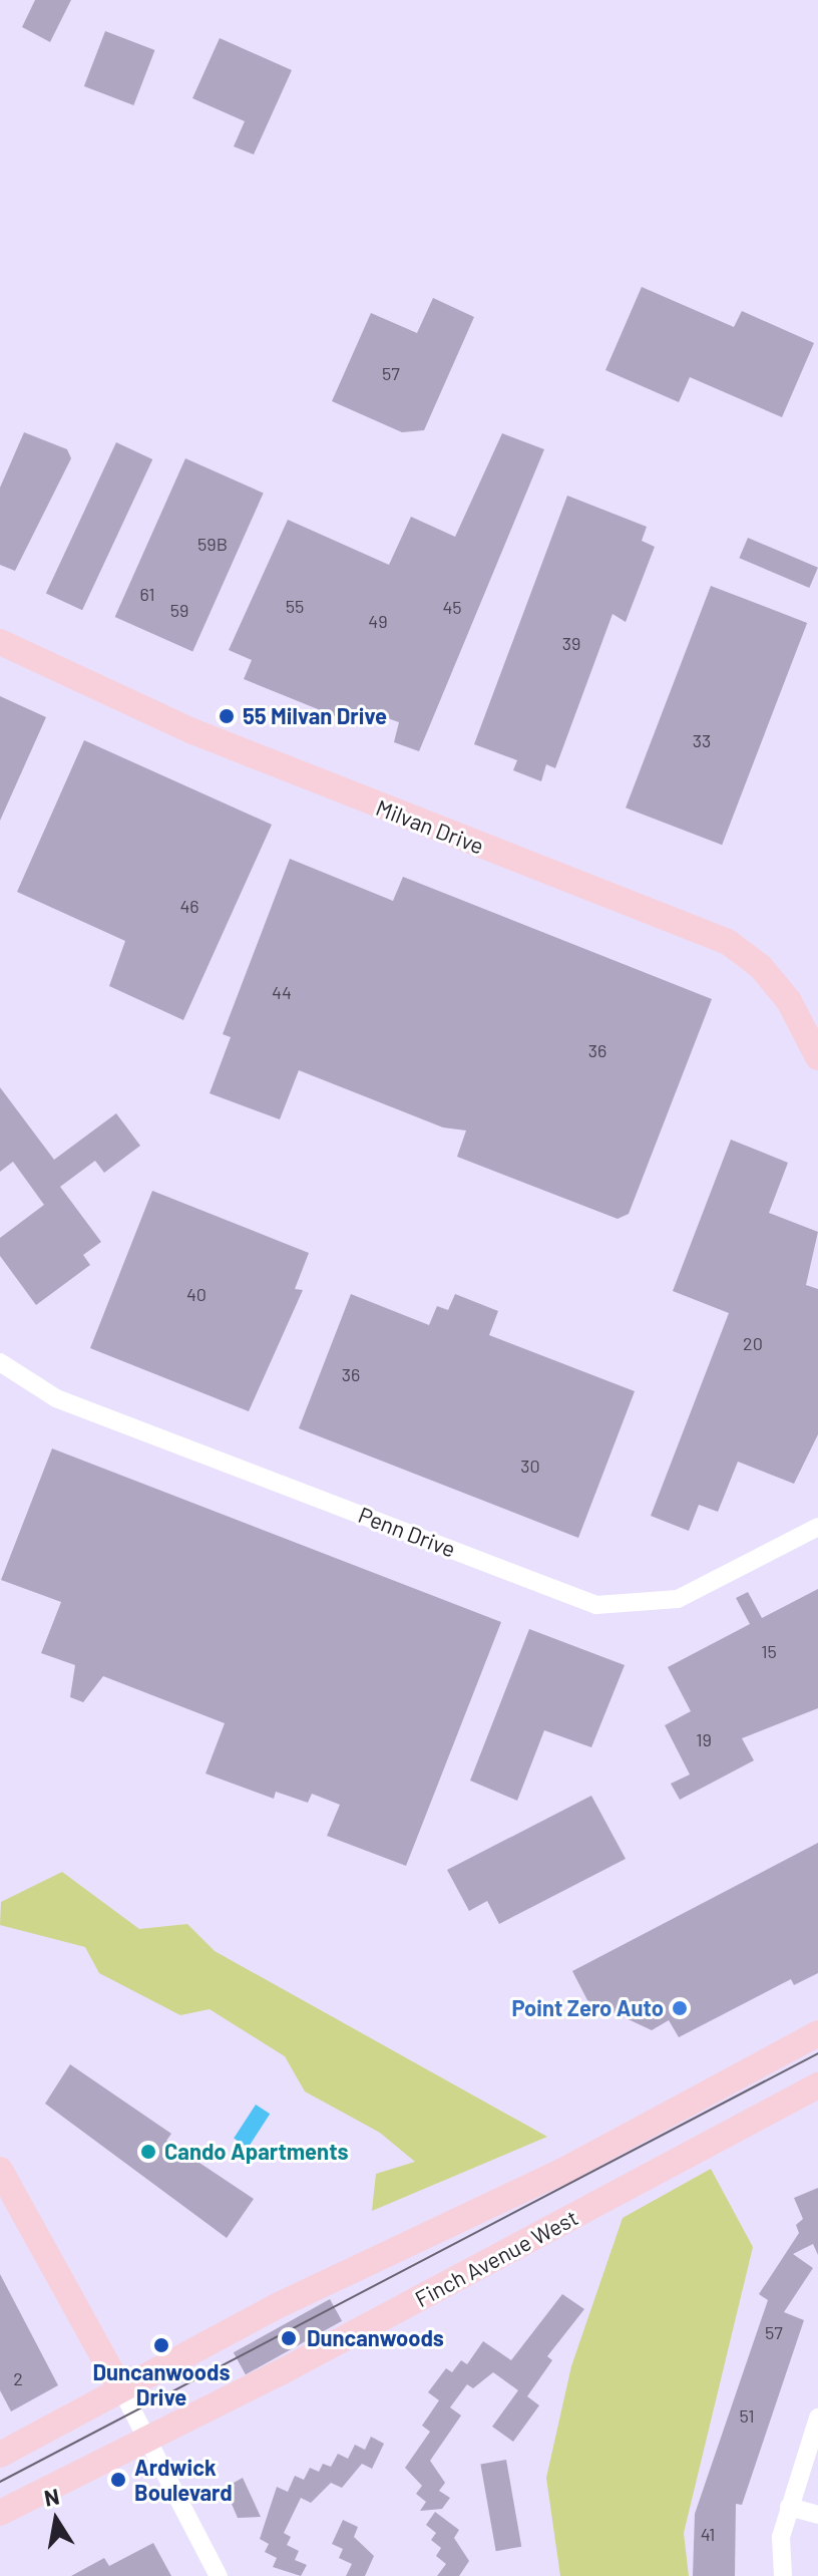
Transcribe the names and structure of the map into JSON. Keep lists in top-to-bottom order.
{
  "streets": {
    "main road": ["Milvan Drive", "Finch Avenue West"],
    "street": ["Penn Drive"]
  },
  "places": [
    "55 Milvan Drive",
    "Point Zero Auto",
    "Cando Apartments",
    "Duncanwoods",
    "Duncanwoods Drive",
    "Ardwick Boulevard"
  ],
  "house_numbers": [
    "57",
    "59B",
    "61",
    "55",
    "45",
    "59",
    "49",
    "39",
    "33",
    "46",
    "44",
    "36",
    "40",
    "20",
    "36",
    "30",
    "15",
    "19",
    "57",
    "2",
    "51",
    "41"
  ],
  "north": "top"
}
